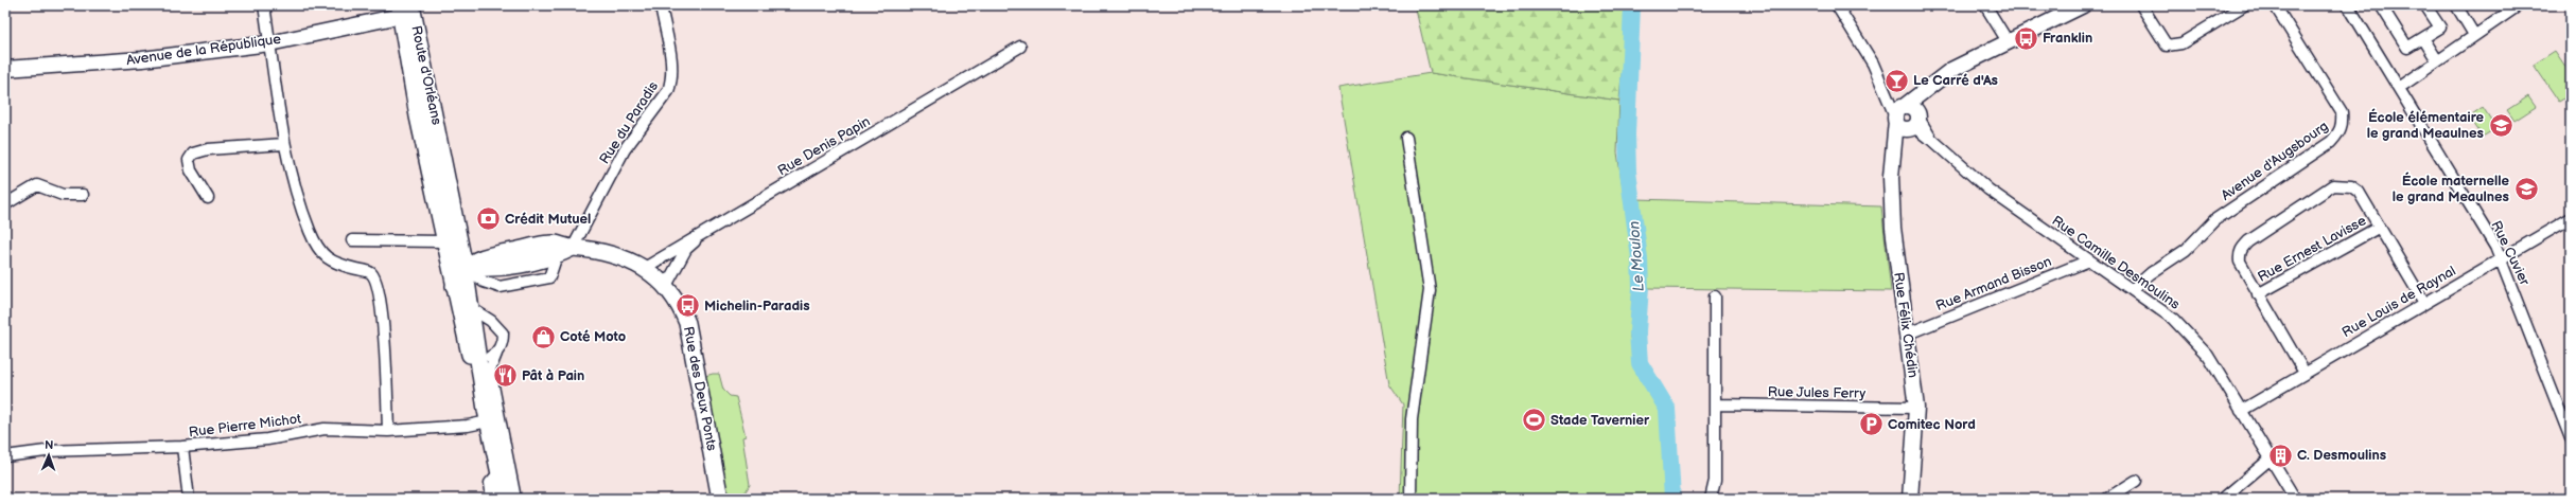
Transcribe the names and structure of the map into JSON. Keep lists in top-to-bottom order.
{
  "streets": {
    "main road": ["Route d'Orléans", "Rue des Deux Ponts"],
    "street": [
      "Avenue de la République",
      "Rue du Paradis",
      "Rue Denis Papin",
      "Avenue d'Augsbourg",
      "Rue Ernest Lavisse",
      "Rue Cuvier",
      "Rue Camille Desmoulins",
      "Rue Armand Bisson",
      "Rue Louis de Raynal",
      "Rue Félix Chédin",
      "Rue Jules Ferry",
      "Rue Pierre Michot"
    ]
  },
  "crossings": [
    ["Avenue de la République", "Route d'Orléans"],
    ["Route d'Orléans", "Rue des Deux Ponts"],
    ["Route d'Orléans", "Rue Pierre Michot"],
    ["Rue du Paradis", "Rue des Deux Ponts"],
    ["Rue Denis Papin", "Rue des Deux Ponts"],
    ["Avenue d'Augsbourg", "Rue Camille Desmoulins"],
    ["Rue Cuvier", "Rue Louis de Raynal"],
    ["Rue Camille Desmoulins", "Rue Armand Bisson"],
    ["Rue Camille Desmoulins", "Rue Louis de Raynal"],
    ["Rue Camille Desmoulins", "Rue Félix Chédin"],
    ["Rue Armand Bisson", "Rue Félix Chédin"],
    ["Rue Félix Chédin", "Rue Jules Ferry"]
  ],
  "water": ["Le Moulon"],
  "places": {
    "bus stop": ["Franklin", "Michelin-Paradis"],
    "bar": ["Le Carré d'As"],
    "school or university": ["École élémentaire le grand Meaulnes", "École maternelle le grand Meaulnes"],
    "bank": ["Crédit Mutuel"],
    "shop": ["Coté Moto"],
    "restaurant": ["Pât à Pain"],
    "sports": ["Stade Tavernier"],
    "parking": ["Comitec Nord"],
    "building": ["C. Desmoulins"]
  },
  "north": "top"
}
